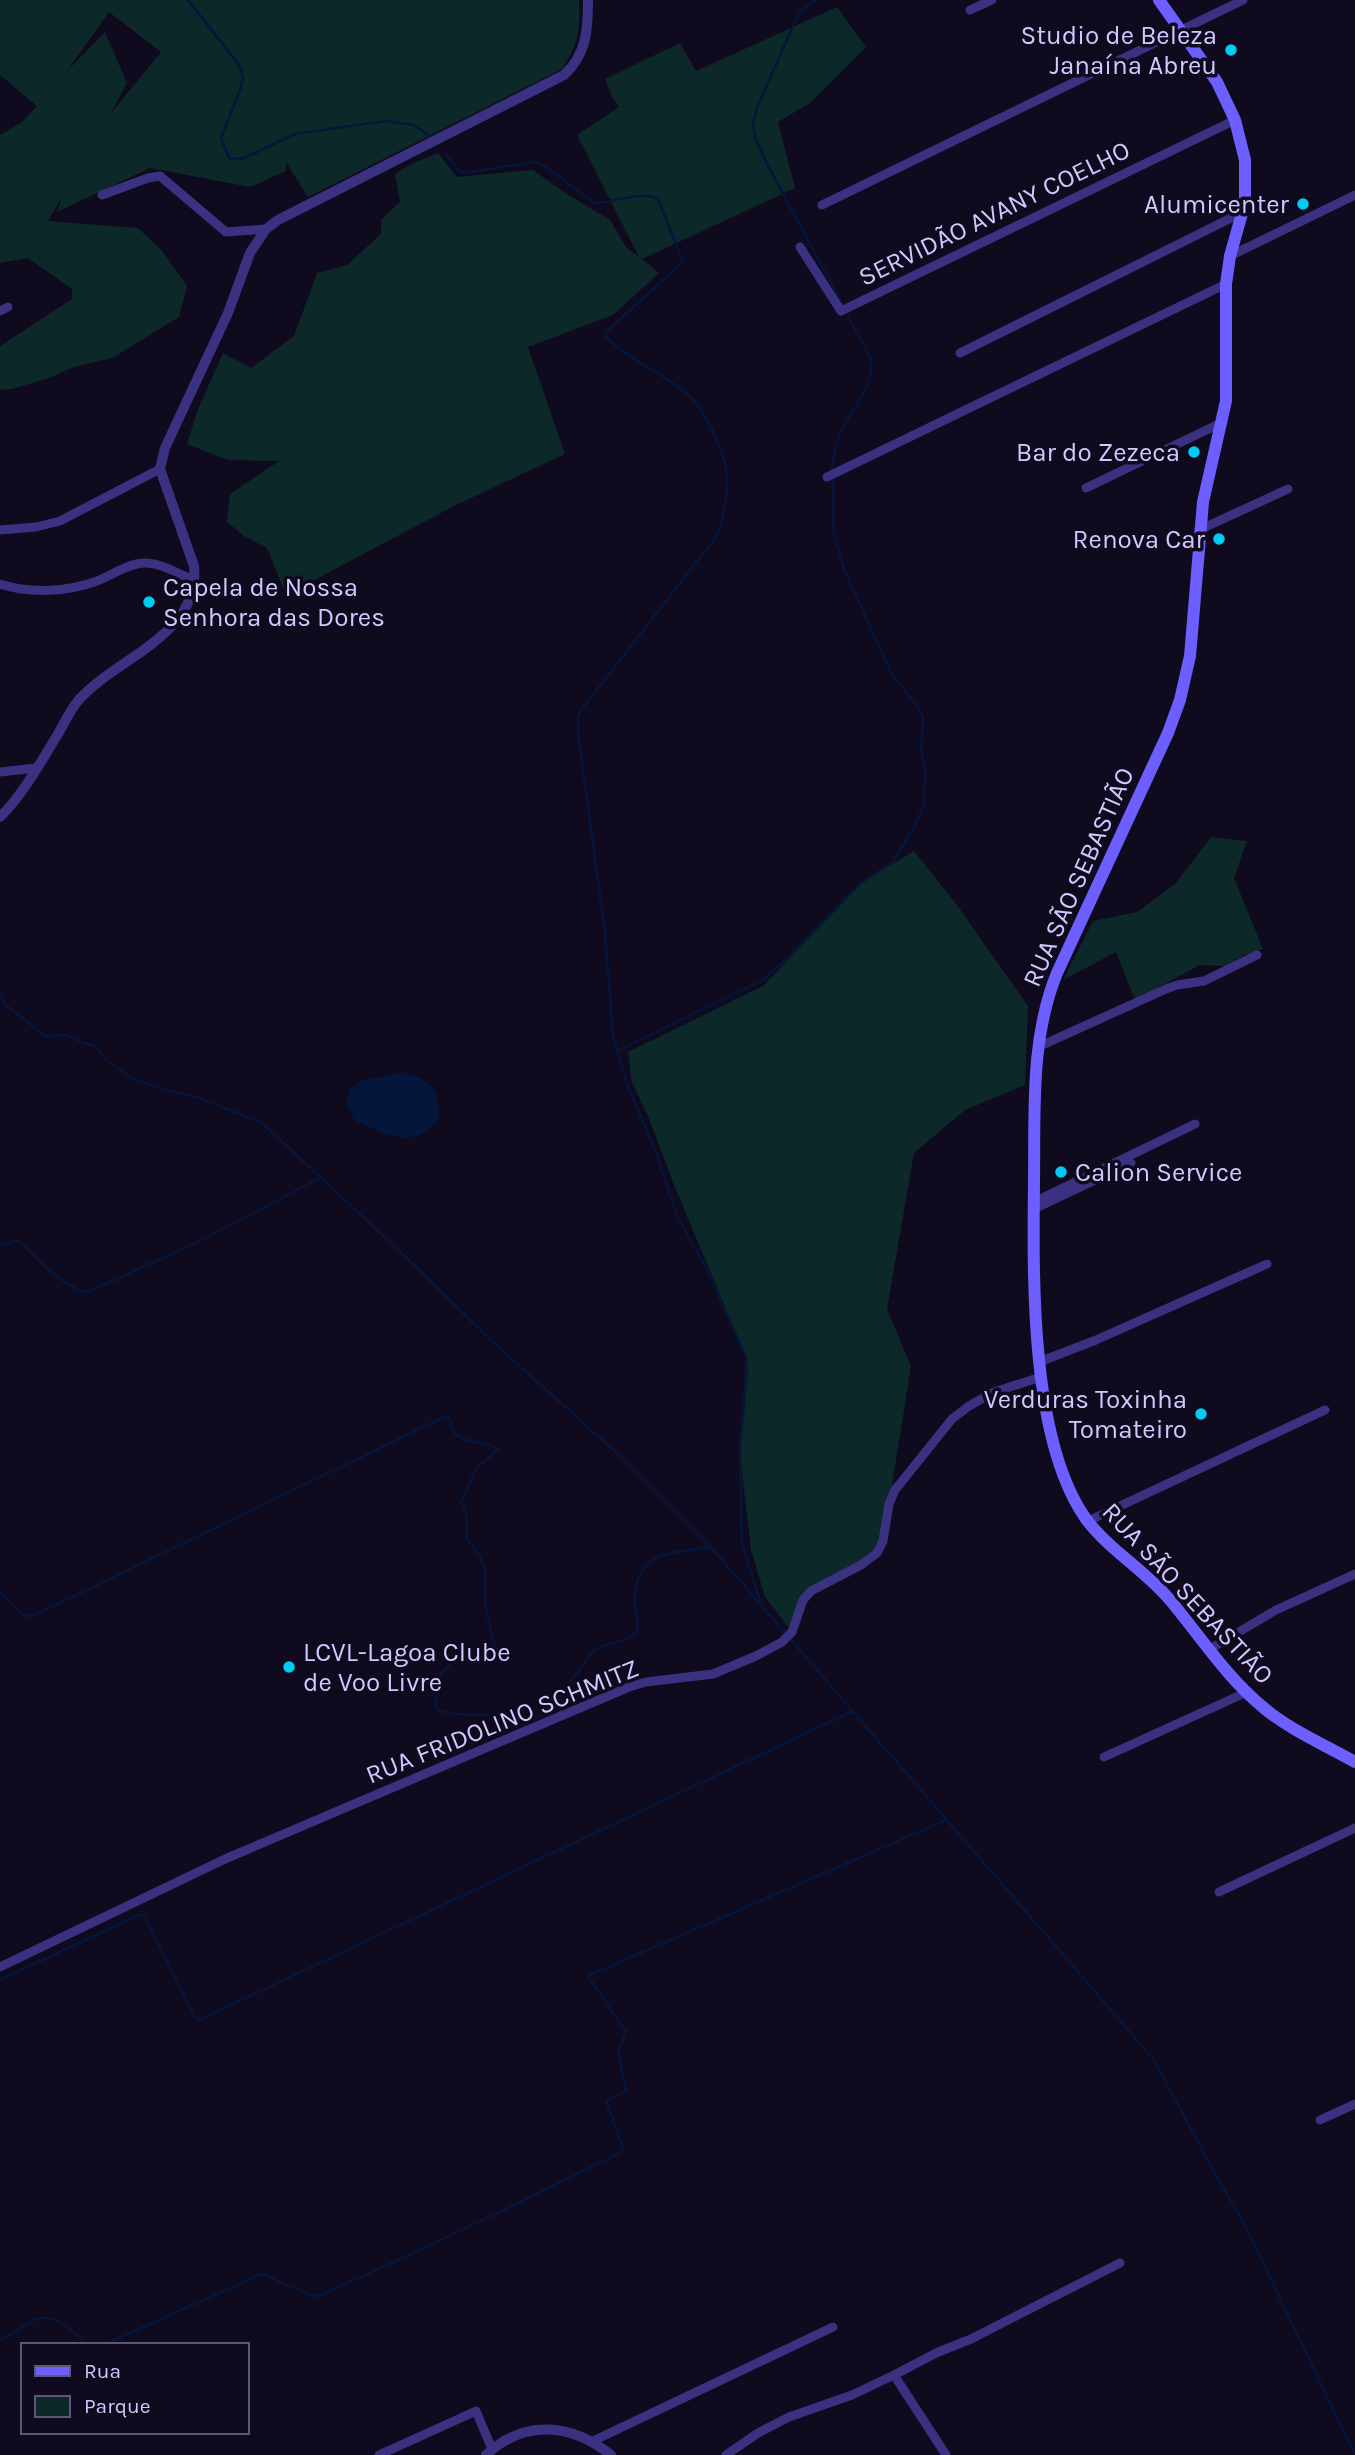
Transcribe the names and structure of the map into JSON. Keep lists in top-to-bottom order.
{
  "streets": {
    "main road": ["RUA SÃO SEBASTIÃO"],
    "street": ["SERVIDÃO AVANY COELHO", "RUA FRIDOLINO SCHMITZ"]
  },
  "crossings": [
    ["SERVIDÃO AVANY COELHO", "RUA SÃO SEBASTIÃO"],
    ["RUA SÃO SEBASTIÃO", "RUA FRIDOLINO SCHMITZ"]
  ],
  "places": [
    "Studio de Beleza Janaína Abreu",
    "Alumicenter",
    "Bar do Zezeca",
    "Renova Car",
    "Capela de Nossa Senhora das Dores",
    "Calion Service",
    "Verduras Toxinha Tomateiro",
    "LCVL-Lagoa Clube de Voo Livre"
  ],
  "legend": ["Rua", "Parque"]
}
